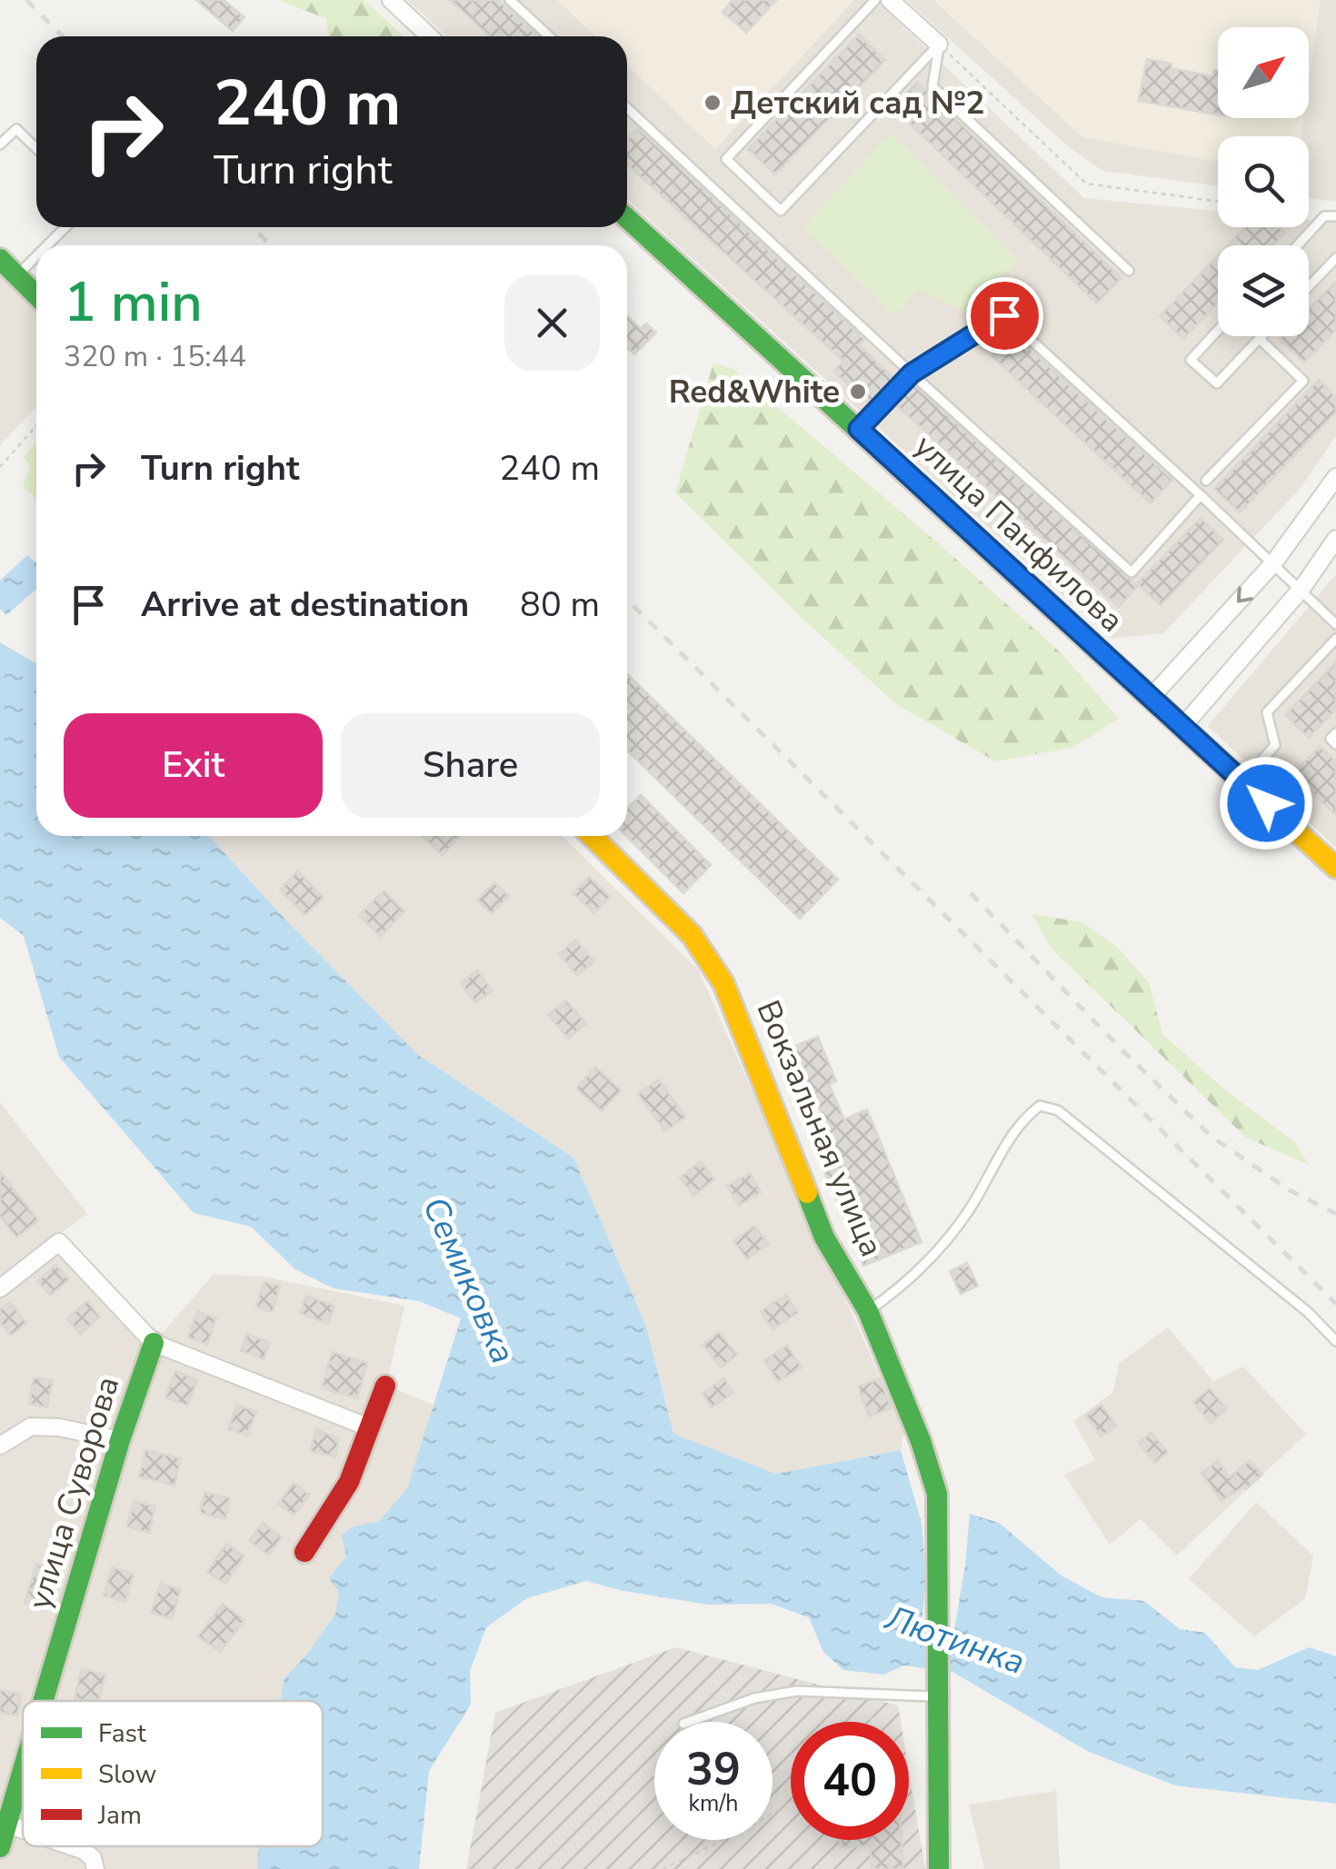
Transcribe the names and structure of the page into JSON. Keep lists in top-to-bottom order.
{
  "streets": {
    "street": ["улица Панфилова", "Вокзальная улица", "улица Суворова"]
  },
  "water": ["Семиковка", "Лютинка"],
  "places": ["Детский сад №2", "Red&White"],
  "legend": ["Fast", "Slow", "Jam"],
  "north": "top right",
  "page": {
    "turn": ["240 m", "Turn right"],
    "heading": ["1 min", "320 m · 15:44"],
    "list": [
      {
        "name": "Turn right",
        "value": "240 m"
      },
      {
        "name": "Arrive at destination",
        "value": "80 m"
      }
    ],
    "buttons": ["Exit", "Share"],
    "speed": "39 km/h",
    "limit": "40"
  }
}
